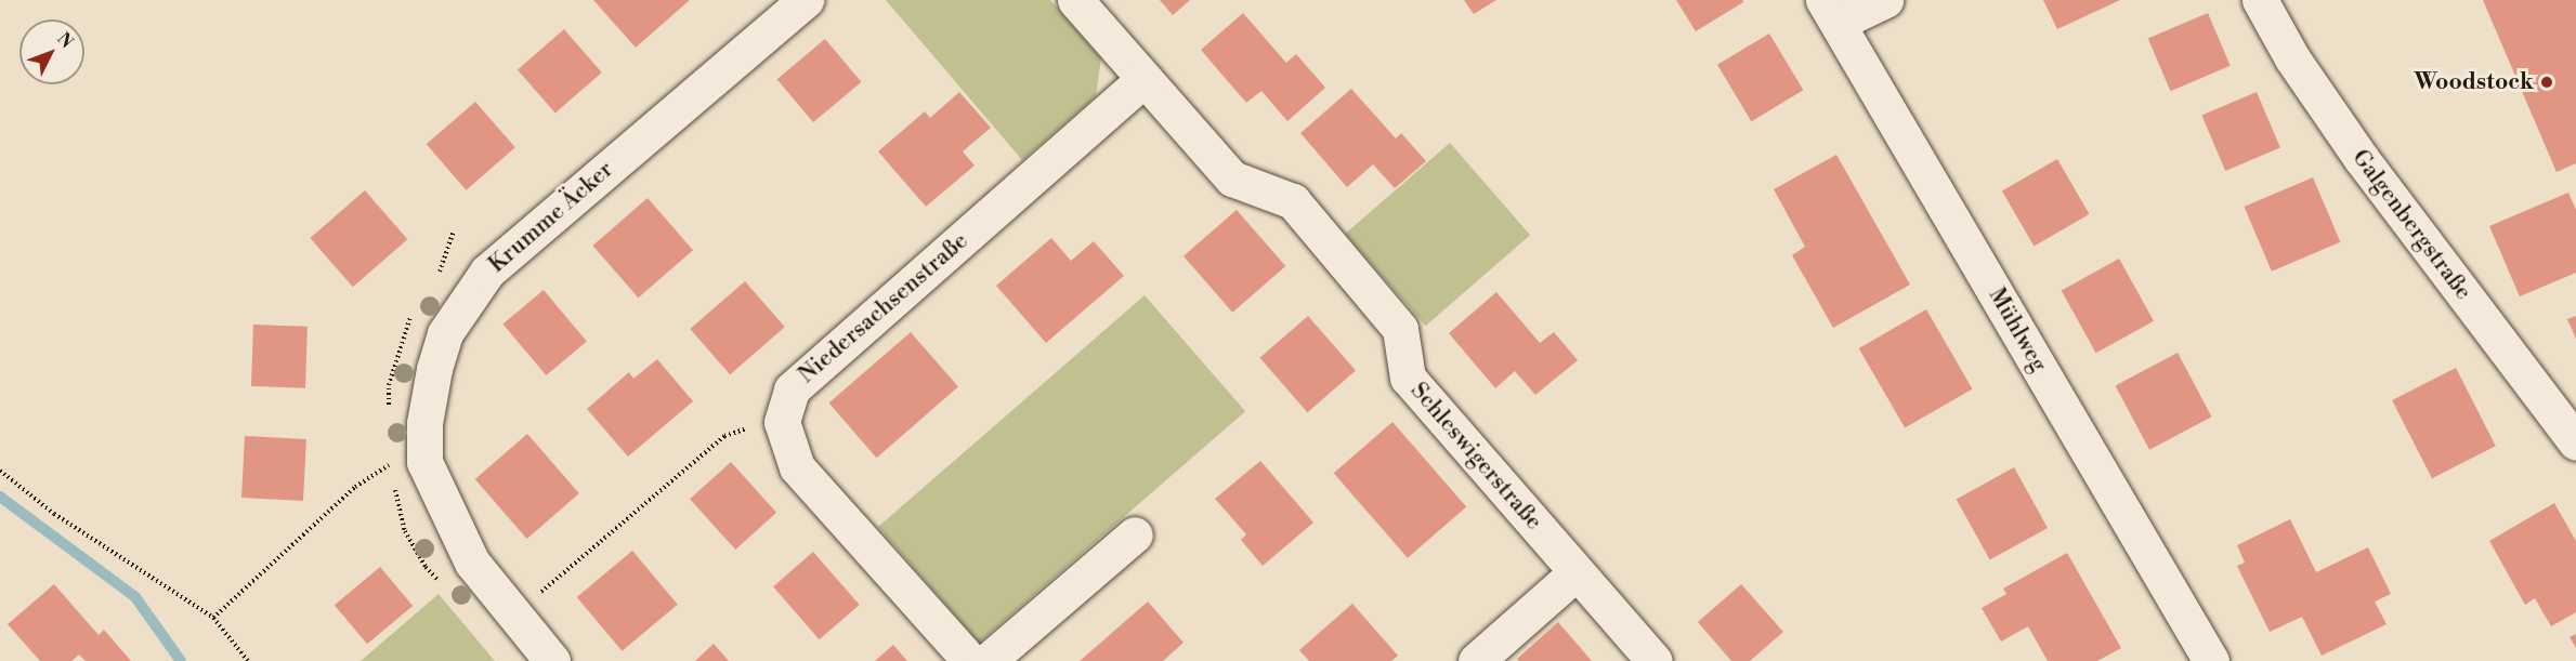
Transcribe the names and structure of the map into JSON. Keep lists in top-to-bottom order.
{
  "streets": {
    "street": [
      "Krumme Äcker",
      "Galgenbergstraße",
      "Niedersachsenstraße",
      "Mühlweg",
      "Schleswigerstraße"
    ]
  },
  "crossings": [
    ["Niedersachsenstraße", "Schleswigerstraße"]
  ],
  "places": ["Woodstock"],
  "north": "top right"
}
